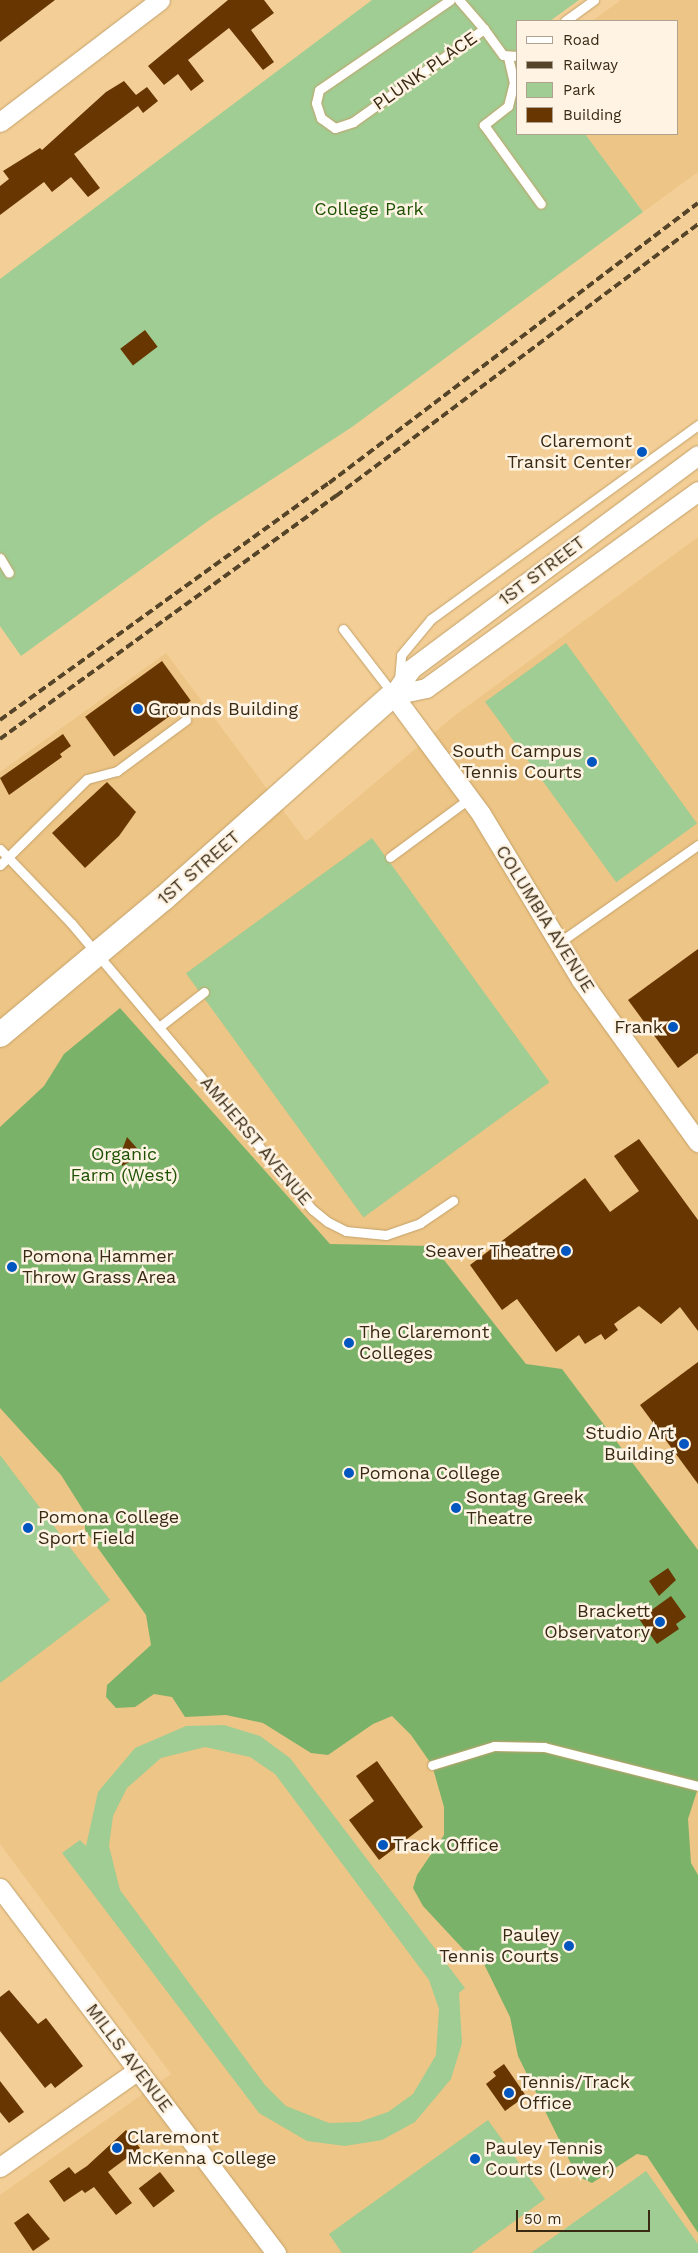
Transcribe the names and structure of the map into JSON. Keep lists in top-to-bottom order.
{
  "streets": {
    "street": ["1ST STREET", "COLUMBIA AVENUE", "MILLS AVENUE"],
    "lane": ["PLUNK PLACE", "AMHERST AVENUE"]
  },
  "crossings": [
    ["1ST STREET", "COLUMBIA AVENUE"],
    ["1ST STREET", "AMHERST AVENUE"]
  ],
  "parks": ["College Park", "Organic Farm (West)"],
  "places": [
    "Claremont Transit Center",
    "Grounds Building",
    "South Campus Tennis Courts",
    "Frank",
    "Seaver Theatre",
    "Pomona Hammer Throw Grass Area",
    "The Claremont Colleges",
    "Studio Art Building",
    "Pomona College",
    "Sontag Greek Theatre",
    "Pomona College Sport Field",
    "Brackett Observatory",
    "Track Office",
    "Pauley Tennis Courts",
    "Tennis/Track Office",
    "Claremont McKenna College",
    "Pauley Tennis Courts (Lower)"
  ],
  "legend": [
    "Road",
    "Railway",
    "Park",
    "Building"
  ],
  "scale_bar": "50 m"
}
